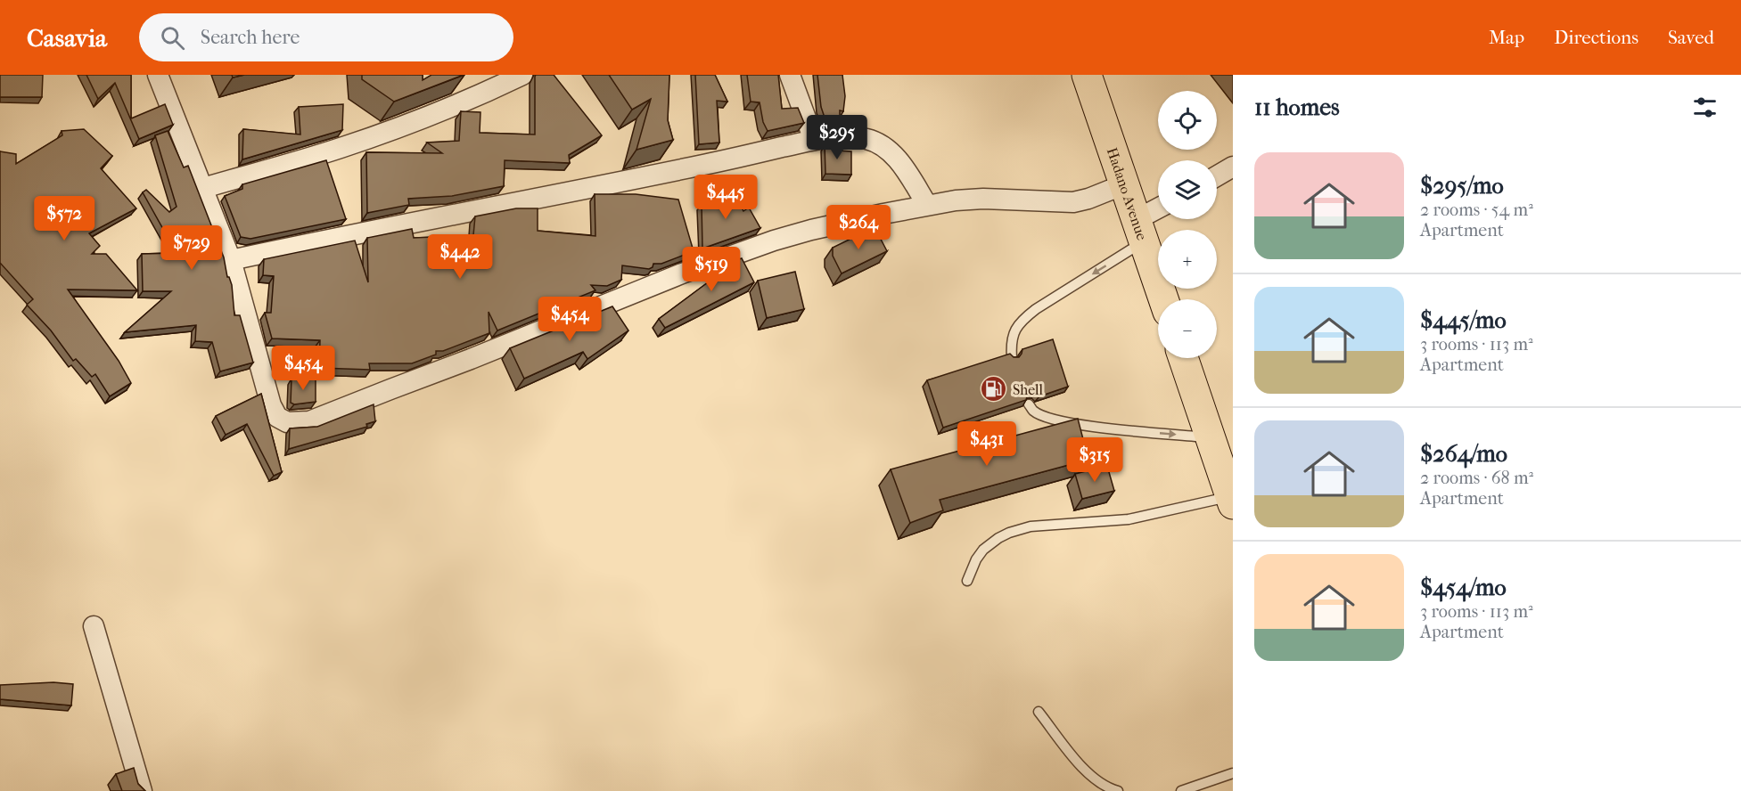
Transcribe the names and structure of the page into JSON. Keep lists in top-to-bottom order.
{
  "streets": {
    "main road": ["Hadano Avenue"]
  },
  "places": {
    "fuel station": ["Shell"]
  },
  "page": {
    "header": "Casavia",
    "search": "Search here",
    "nav": ["Map", "Directions", "Saved"],
    "heading": "11 homes",
    "map_buttons": ["+", "−"],
    "price": [
      "$295",
      "$445",
      "$572",
      "$264",
      "$729",
      "$442",
      "$519",
      "$454",
      "$454",
      "$431",
      "$315"
    ],
    "list": [
      {
        "name": "$295/mo",
        "note": "2 rooms · 54 m² · Apartment"
      },
      {
        "name": "$445/mo",
        "note": "3 rooms · 113 m² · Apartment"
      },
      {
        "name": "$264/mo",
        "note": "2 rooms · 68 m² · Apartment"
      },
      {
        "name": "$454/mo",
        "note": "3 rooms · 113 m² · Apartment"
      }
    ]
  }
}
